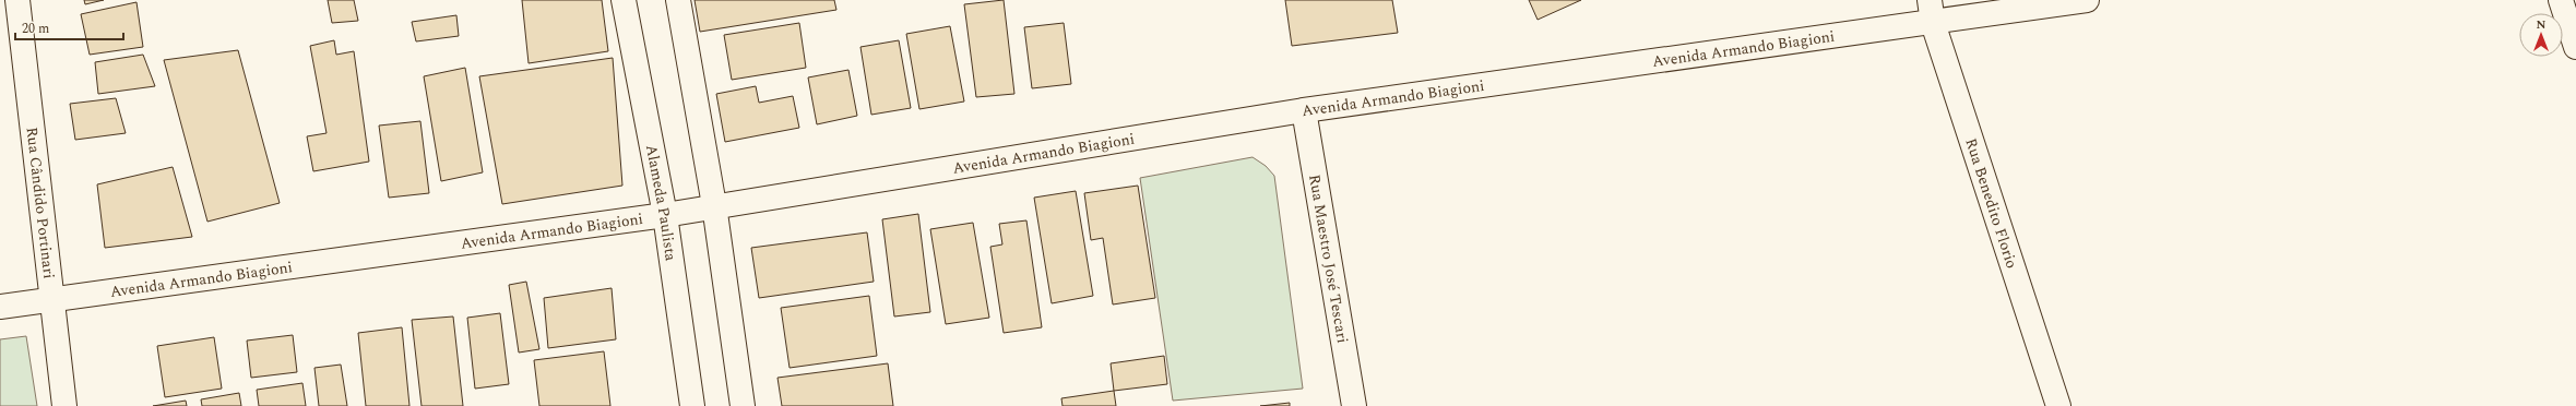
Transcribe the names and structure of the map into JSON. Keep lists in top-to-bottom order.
{
  "streets": {
    "street": [
      "Avenida Armando Biagioni",
      "Rua Cândido Portinari",
      "Alameda Paulista",
      "Rua Benedito Florio",
      "Rua Maestro José Tescari"
    ]
  },
  "crossings": [
    ["Avenida Armando Biagioni", "Rua Cândido Portinari"],
    ["Avenida Armando Biagioni", "Alameda Paulista"],
    ["Avenida Armando Biagioni", "Rua Benedito Florio"],
    ["Avenida Armando Biagioni", "Rua Maestro José Tescari"]
  ],
  "scale_bar": "20 m",
  "north": "top"
}
